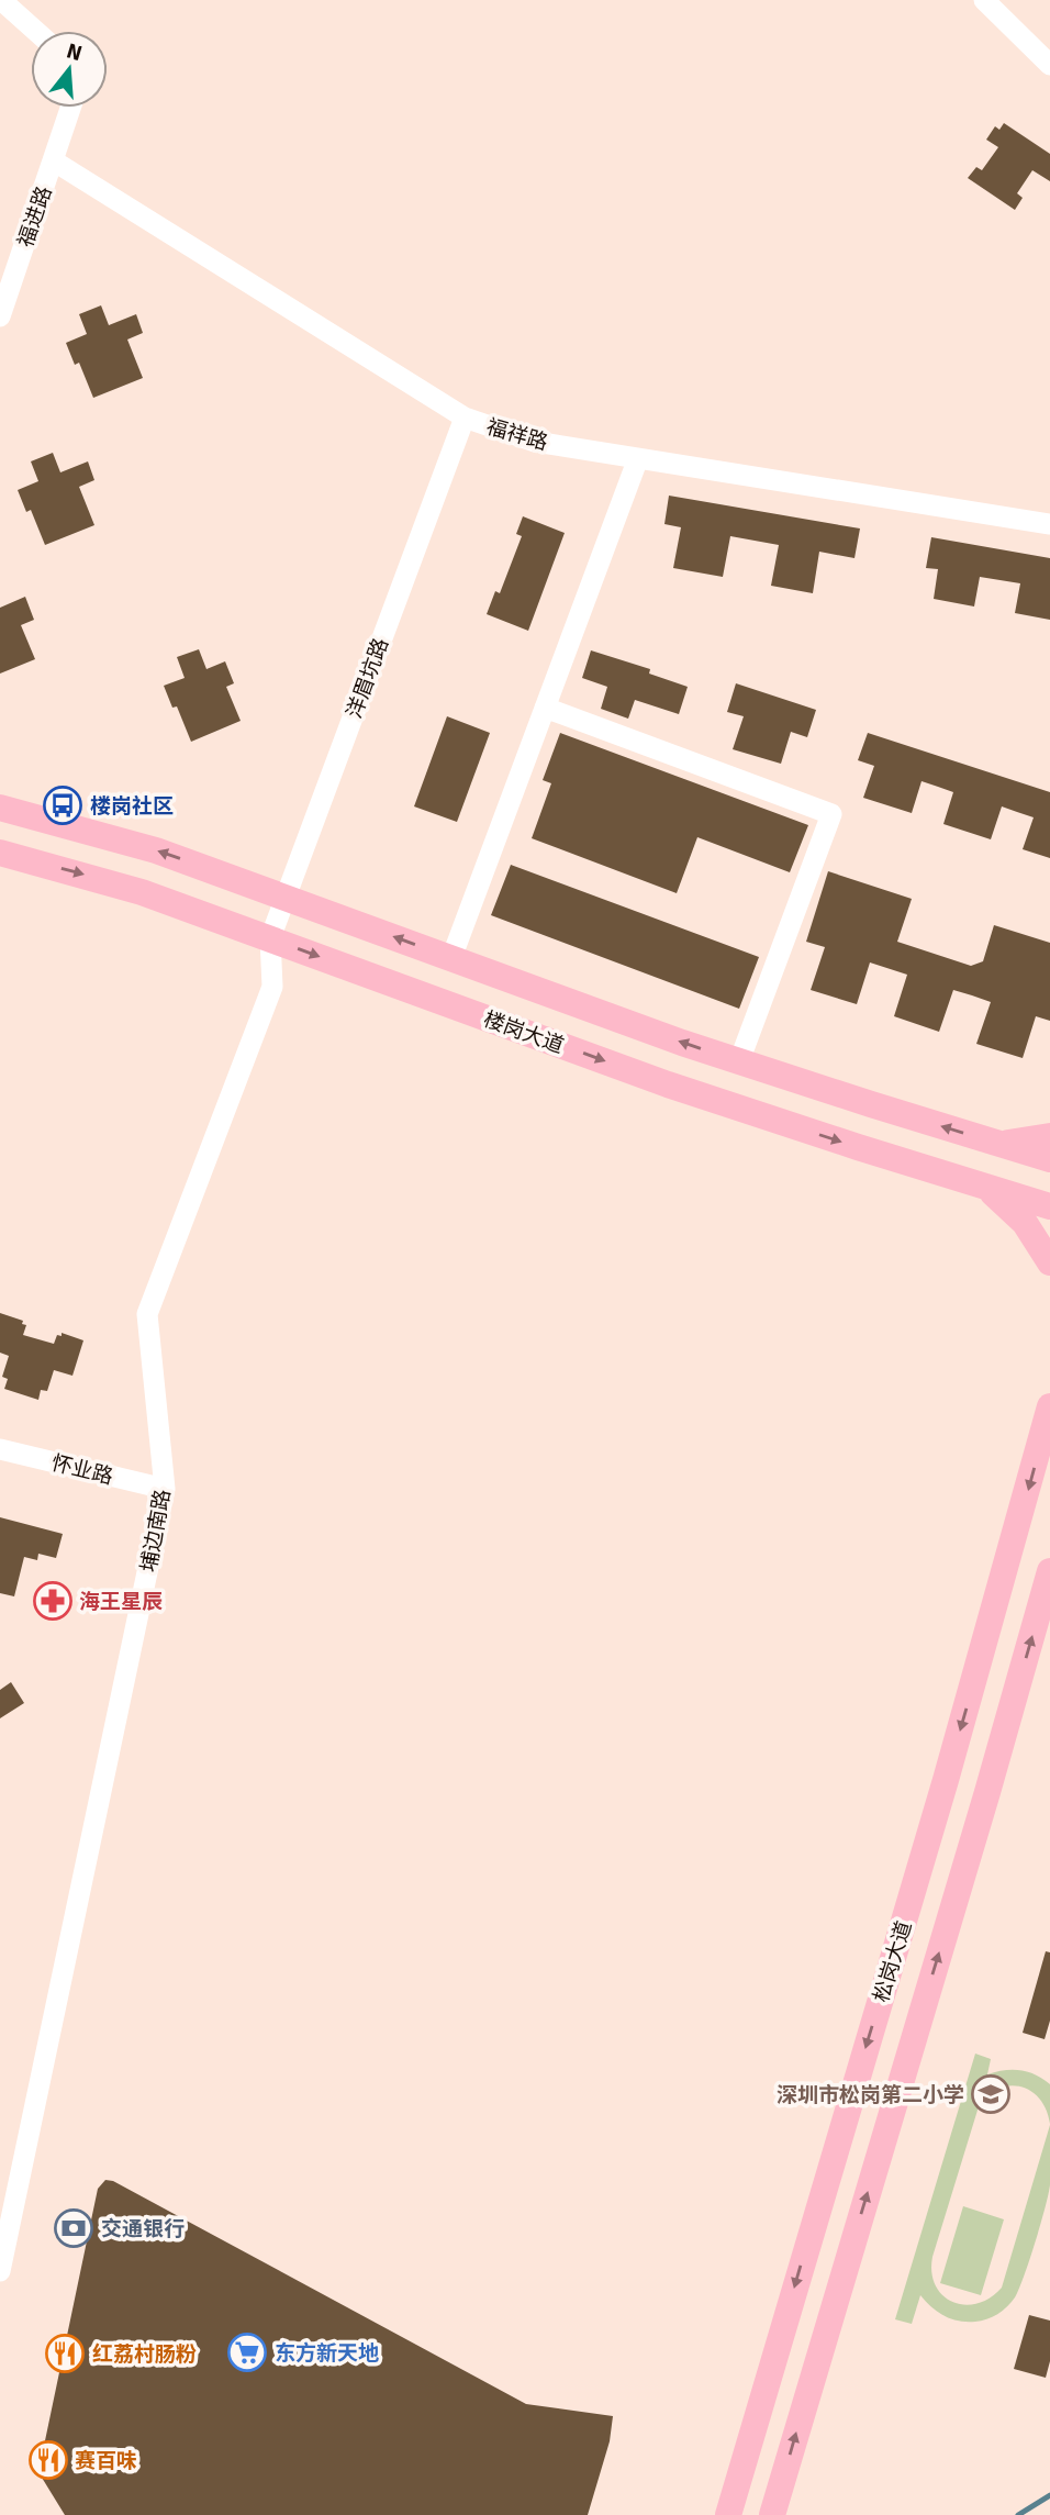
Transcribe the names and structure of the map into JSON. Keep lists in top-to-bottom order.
{
  "streets": {
    "main road": ["楼岗大道", "松岗大道"],
    "street": [
      "福进路",
      "福祥路",
      "洋眉坑路",
      "怀业路",
      "埔边南路"
    ]
  },
  "crossings": [
    ["福进路", "福祥路"],
    ["福祥路", "洋眉坑路"],
    ["洋眉坑路", "楼岗大道"],
    ["洋眉坑路", "埔边南路"],
    ["楼岗大道", "埔边南路"],
    ["怀业路", "埔边南路"]
  ],
  "places": {
    "bus stop": ["楼岗社区"],
    "pharmacy": ["海王星辰"],
    "school or university": ["深圳市松岗第二小学"],
    "bank": ["交通银行"],
    "supermarket": ["东方新天地"],
    "restaurant": ["红荔村肠粉", "赛百味"]
  },
  "north": "top"
}
